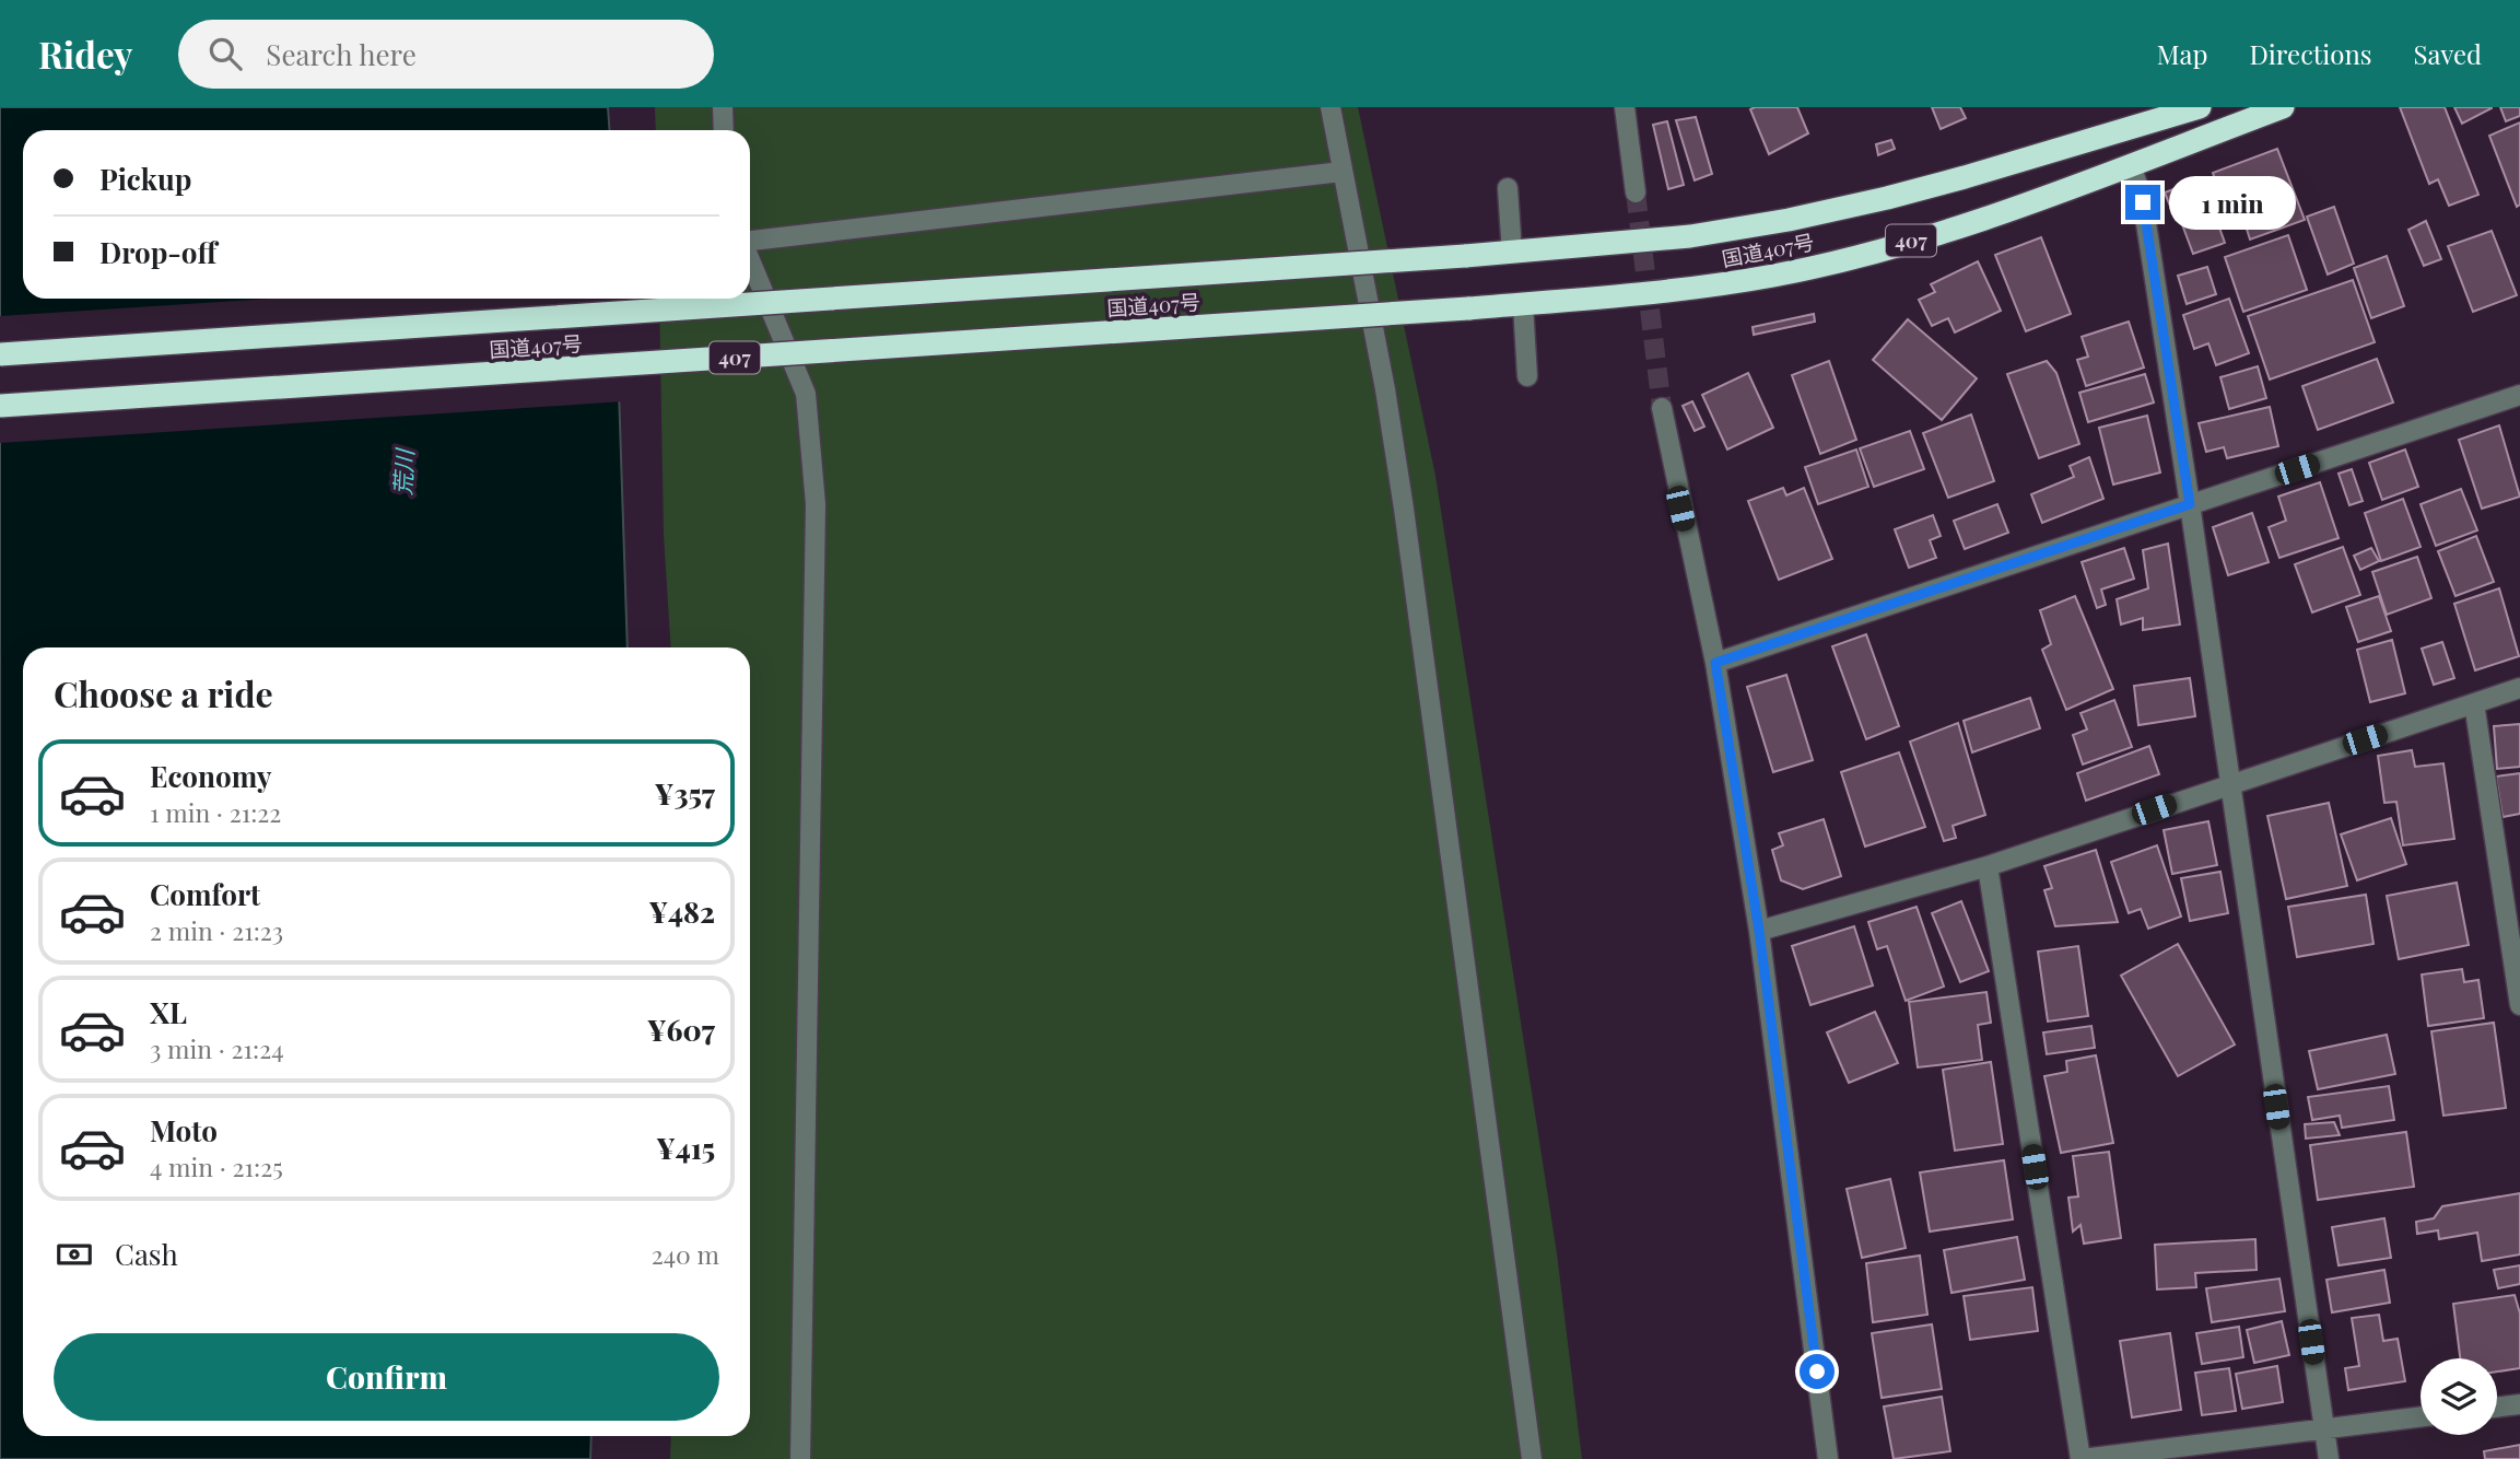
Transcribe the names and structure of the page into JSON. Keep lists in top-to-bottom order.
{
  "streets": {
    "highway": ["407", "国道407号"]
  },
  "crossings": [
    ["407", "国道407号"]
  ],
  "water": ["荒川"],
  "page": {
    "header": "Ridey",
    "search": "Search here",
    "nav": ["Map", "Directions", "Saved"],
    "banner": ["Pickup", "Drop-off"],
    "bubble": "1 min",
    "heading": "Choose a ride",
    "list": [
      {
        "name": "Economy",
        "note": "1 min · 21:22",
        "value": "¥357"
      },
      {
        "name": "Comfort",
        "note": "2 min · 21:23",
        "value": "¥482"
      },
      {
        "name": "XL",
        "note": "3 min · 21:24",
        "value": "¥607"
      },
      {
        "name": "Moto",
        "note": "4 min · 21:25",
        "value": "¥415"
      }
    ],
    "pay": ["Cash", "240 m"],
    "buttons": "Confirm"
  }
}
